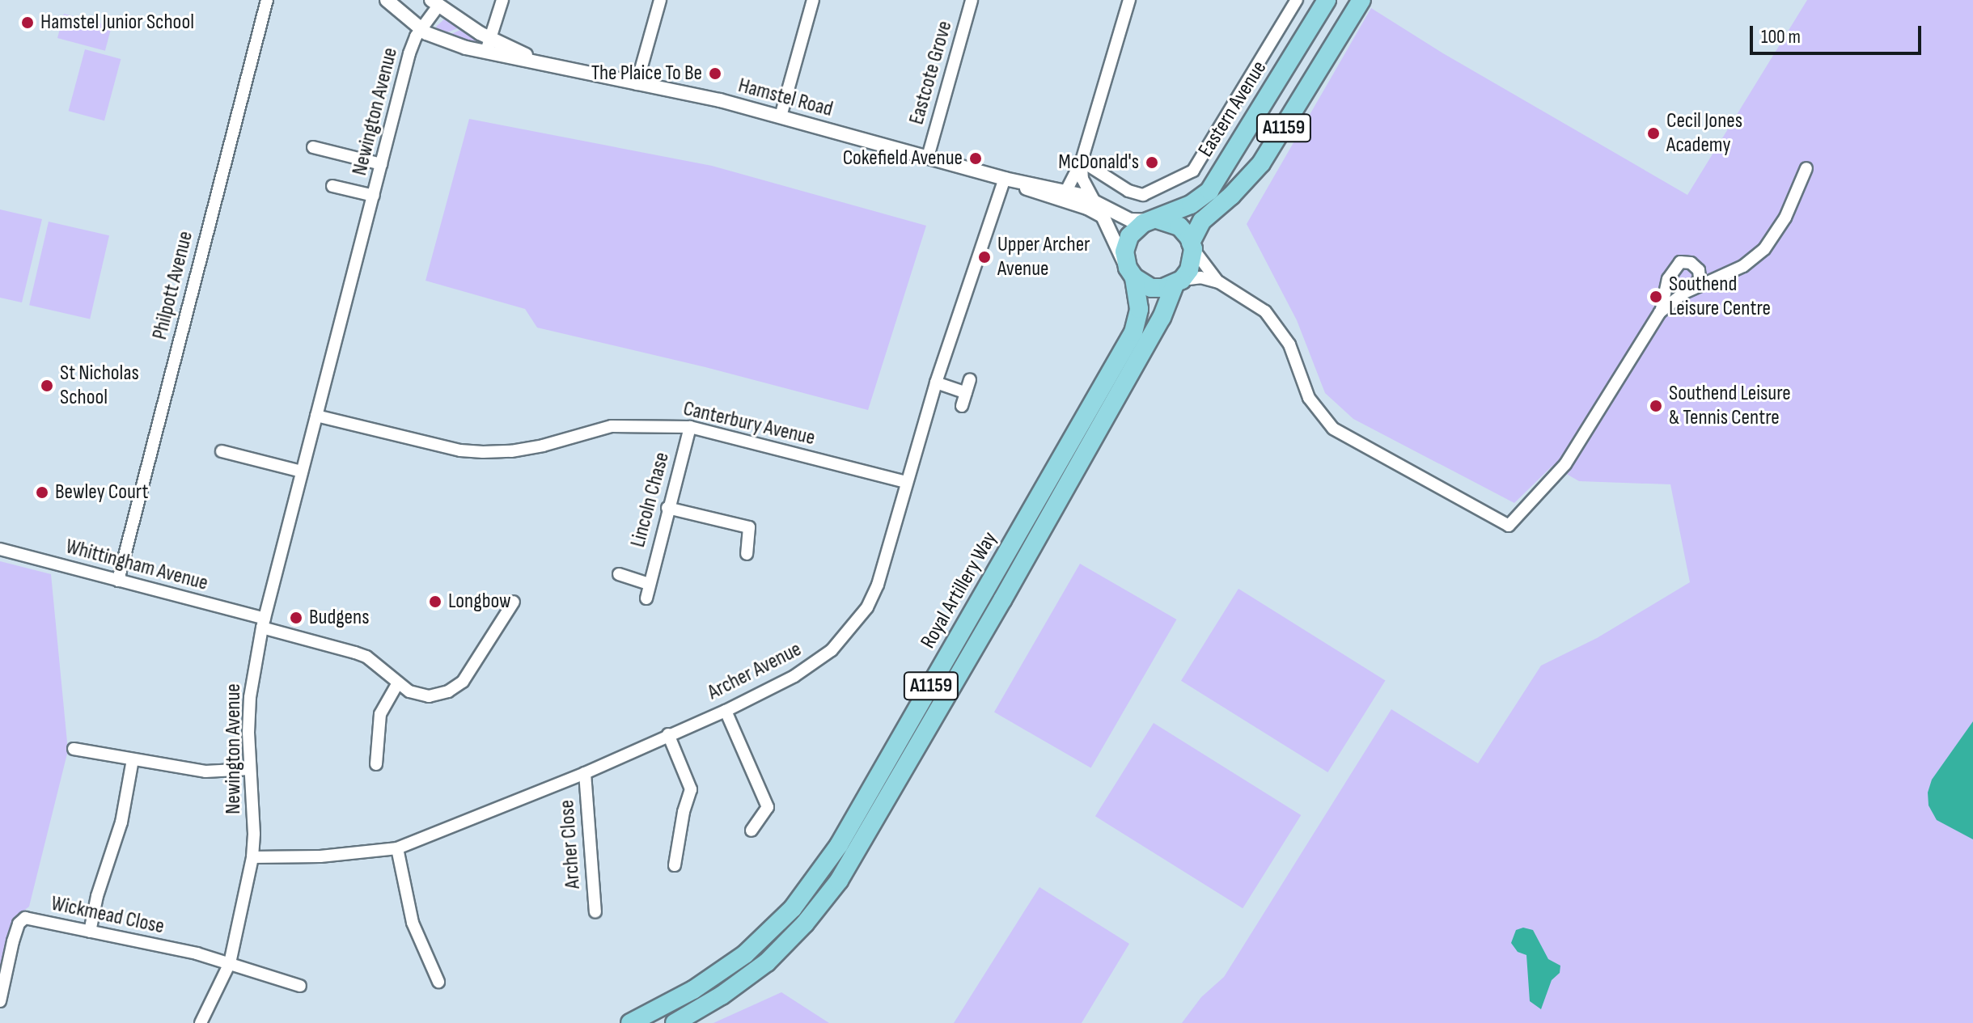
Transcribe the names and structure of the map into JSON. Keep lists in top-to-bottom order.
{
  "streets": {
    "main road": ["Eastern Avenue", "A1159", "Royal Artillery Way"],
    "street": [
      "Eastcote Grove",
      "Hamstel Road",
      "Newington Avenue",
      "Philpott Avenue",
      "Canterbury Avenue",
      "Lincoln Chase",
      "Whittingham Avenue",
      "Archer Avenue",
      "Archer Close",
      "Wickmead Close"
    ]
  },
  "crossings": [
    ["Eastcote Grove", "Hamstel Road"],
    ["Hamstel Road", "Eastern Avenue"],
    ["Hamstel Road", "Newington Avenue"],
    ["Hamstel Road", "A1159"],
    ["Hamstel Road", "Royal Artillery Way"],
    ["Hamstel Road", "Archer Avenue"],
    ["Eastern Avenue", "A1159"],
    ["Eastern Avenue", "Royal Artillery Way"],
    ["Newington Avenue", "Canterbury Avenue"],
    ["Newington Avenue", "Whittingham Avenue"],
    ["Newington Avenue", "Archer Avenue"],
    ["Newington Avenue", "Wickmead Close"],
    ["A1159", "Royal Artillery Way"],
    ["Philpott Avenue", "Whittingham Avenue"],
    ["Canterbury Avenue", "Lincoln Chase"],
    ["Canterbury Avenue", "Archer Avenue"],
    ["Archer Avenue", "Archer Close"]
  ],
  "places": [
    "Hamstel Junior School",
    "The Plaice To Be",
    "Cecil Jones Academy",
    "Cokefield Avenue",
    "McDonald's",
    "Upper Archer Avenue",
    "Southend Leisure Centre",
    "St Nicholas School",
    "Southend Leisure & Tennis Centre",
    "Bewley Court",
    "Longbow",
    "Budgens"
  ],
  "scale_bar": "100 m"
}
